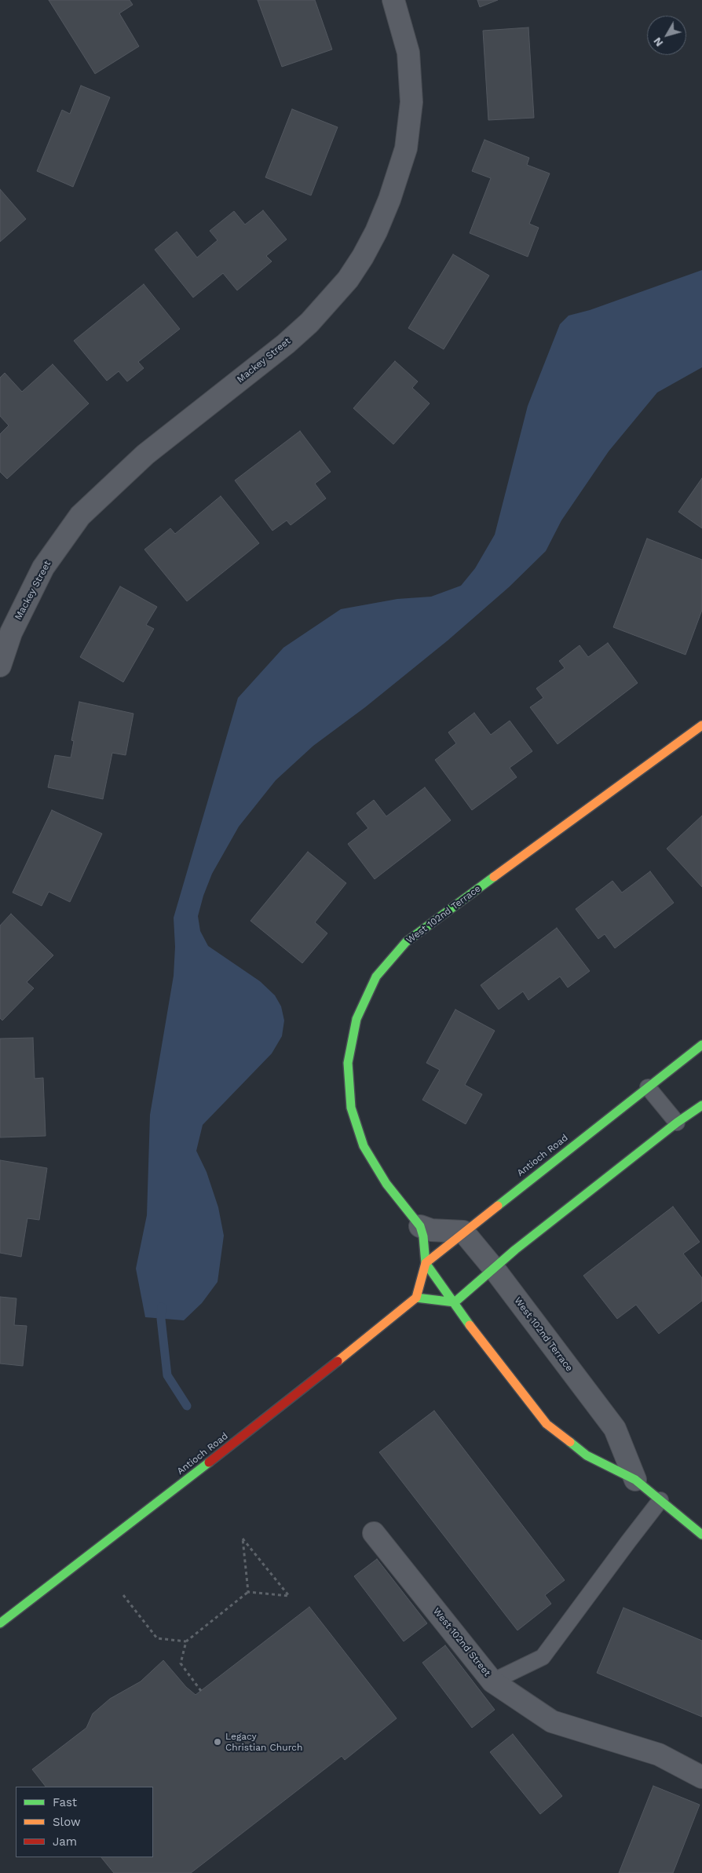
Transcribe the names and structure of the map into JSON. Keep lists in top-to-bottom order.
{
  "streets": {
    "main road": ["West 102nd Terrace", "Antioch Road"],
    "street": ["Mackey Street", "West 102nd Street"]
  },
  "crossings": [
    ["West 102nd Terrace", "Antioch Road"]
  ],
  "places": ["Legacy Christian Church"],
  "legend": ["Fast", "Slow", "Jam"],
  "north": "bottom left"
}
